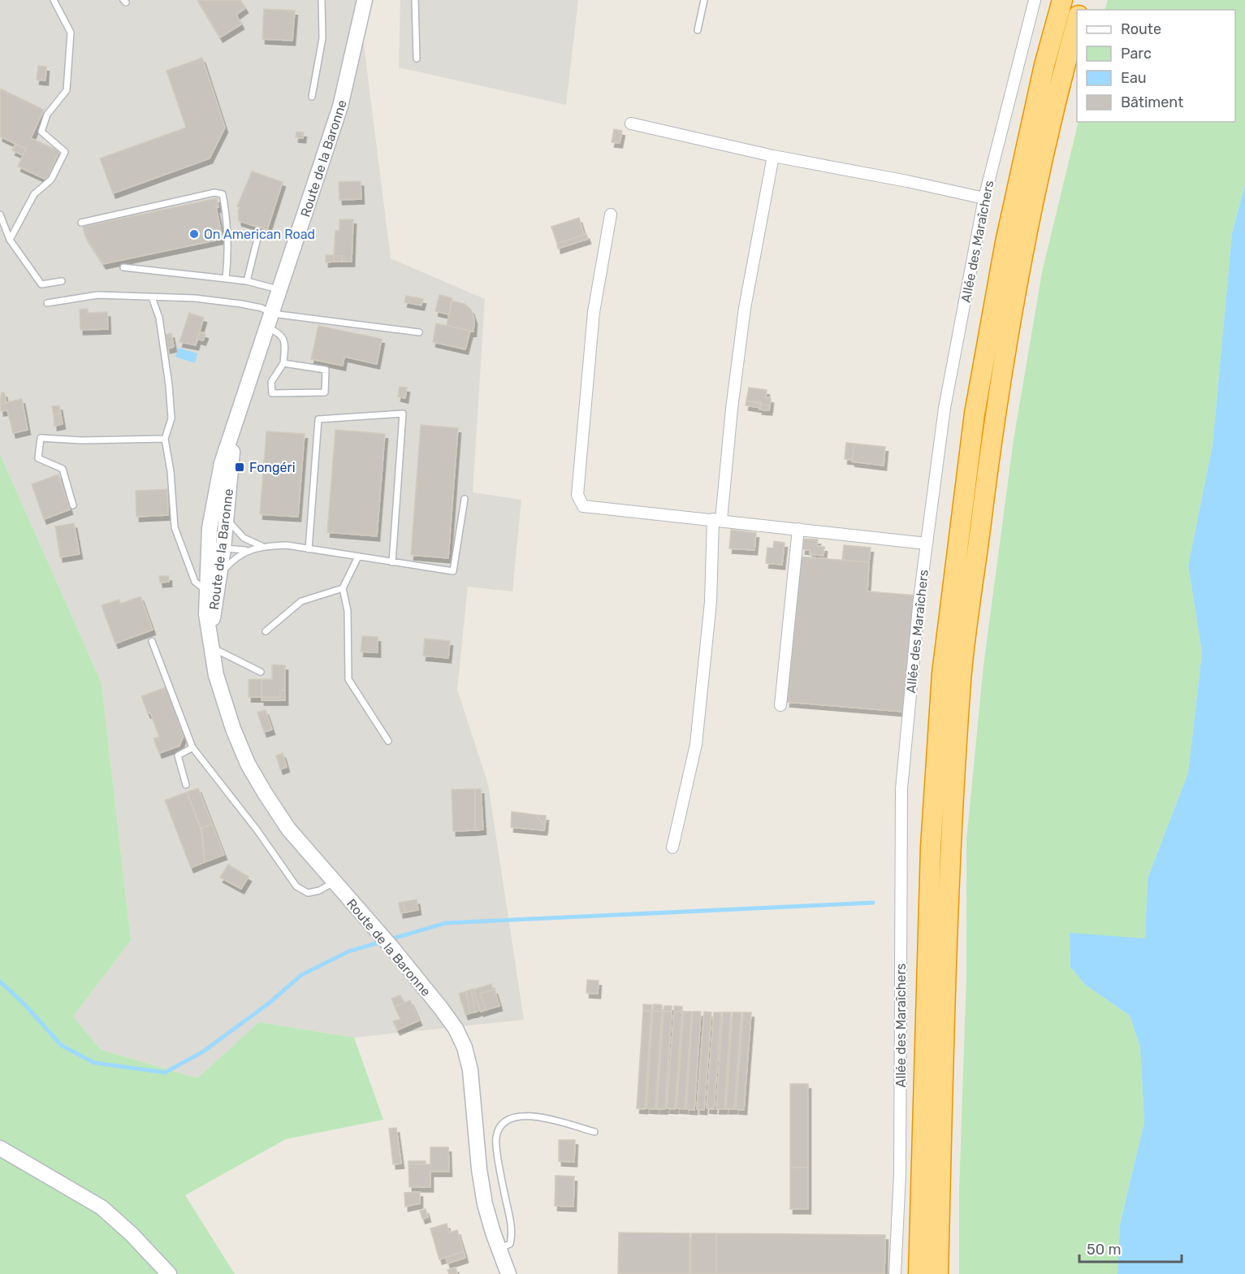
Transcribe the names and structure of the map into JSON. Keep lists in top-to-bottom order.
{
  "streets": {
    "main road": ["Route de la Baronne"],
    "street": ["Allée des Maraîchers"]
  },
  "places": {
    "other": ["On American Road"],
    "transit": ["Fongéri"]
  },
  "legend": [
    "Route",
    "Parc",
    "Eau",
    "Bâtiment"
  ],
  "scale_bar": "50 m"
}
